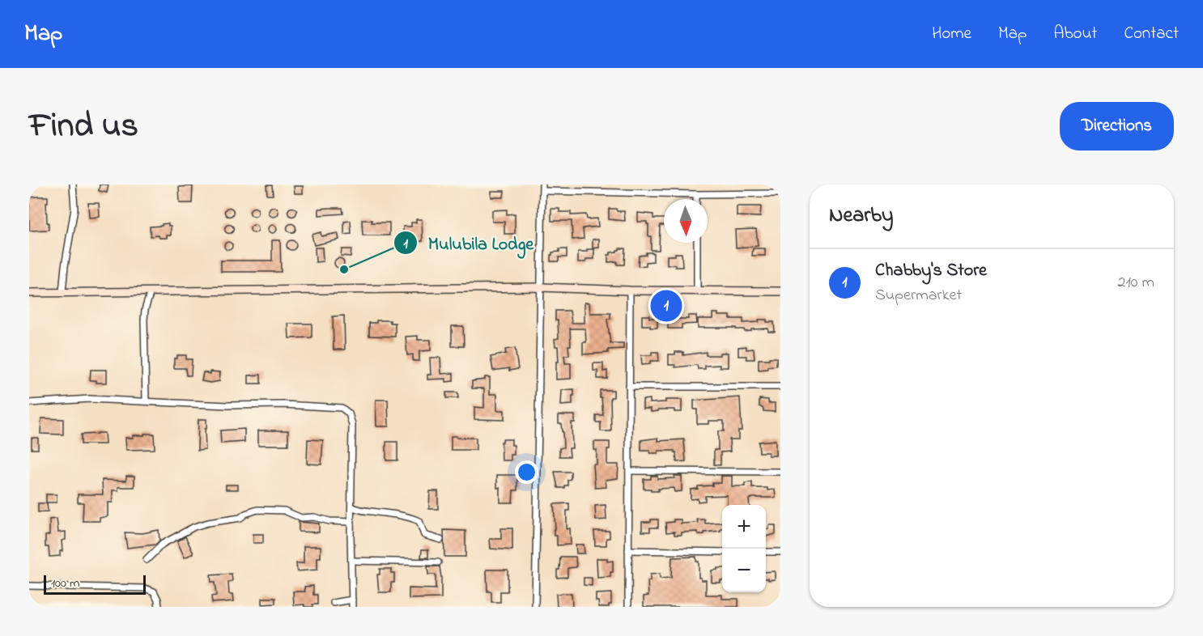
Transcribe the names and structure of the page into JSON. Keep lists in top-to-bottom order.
{
  "places": ["Mulubila Lodge"],
  "scale_bar": "100 m",
  "north": "bottom",
  "page": {
    "header": "Map",
    "nav": [
      "Home",
      "Map",
      "About",
      "Contact"
    ],
    "title": "Find us",
    "buttons": "Directions",
    "heading": "Nearby",
    "list": [
      {
        "mark": "1",
        "name": "Chabby's Store",
        "note": "Supermarket",
        "value": "210 m"
      }
    ],
    "pins": "1",
    "map_buttons": ["+", "−"],
    "scale": "100 m"
  }
}
